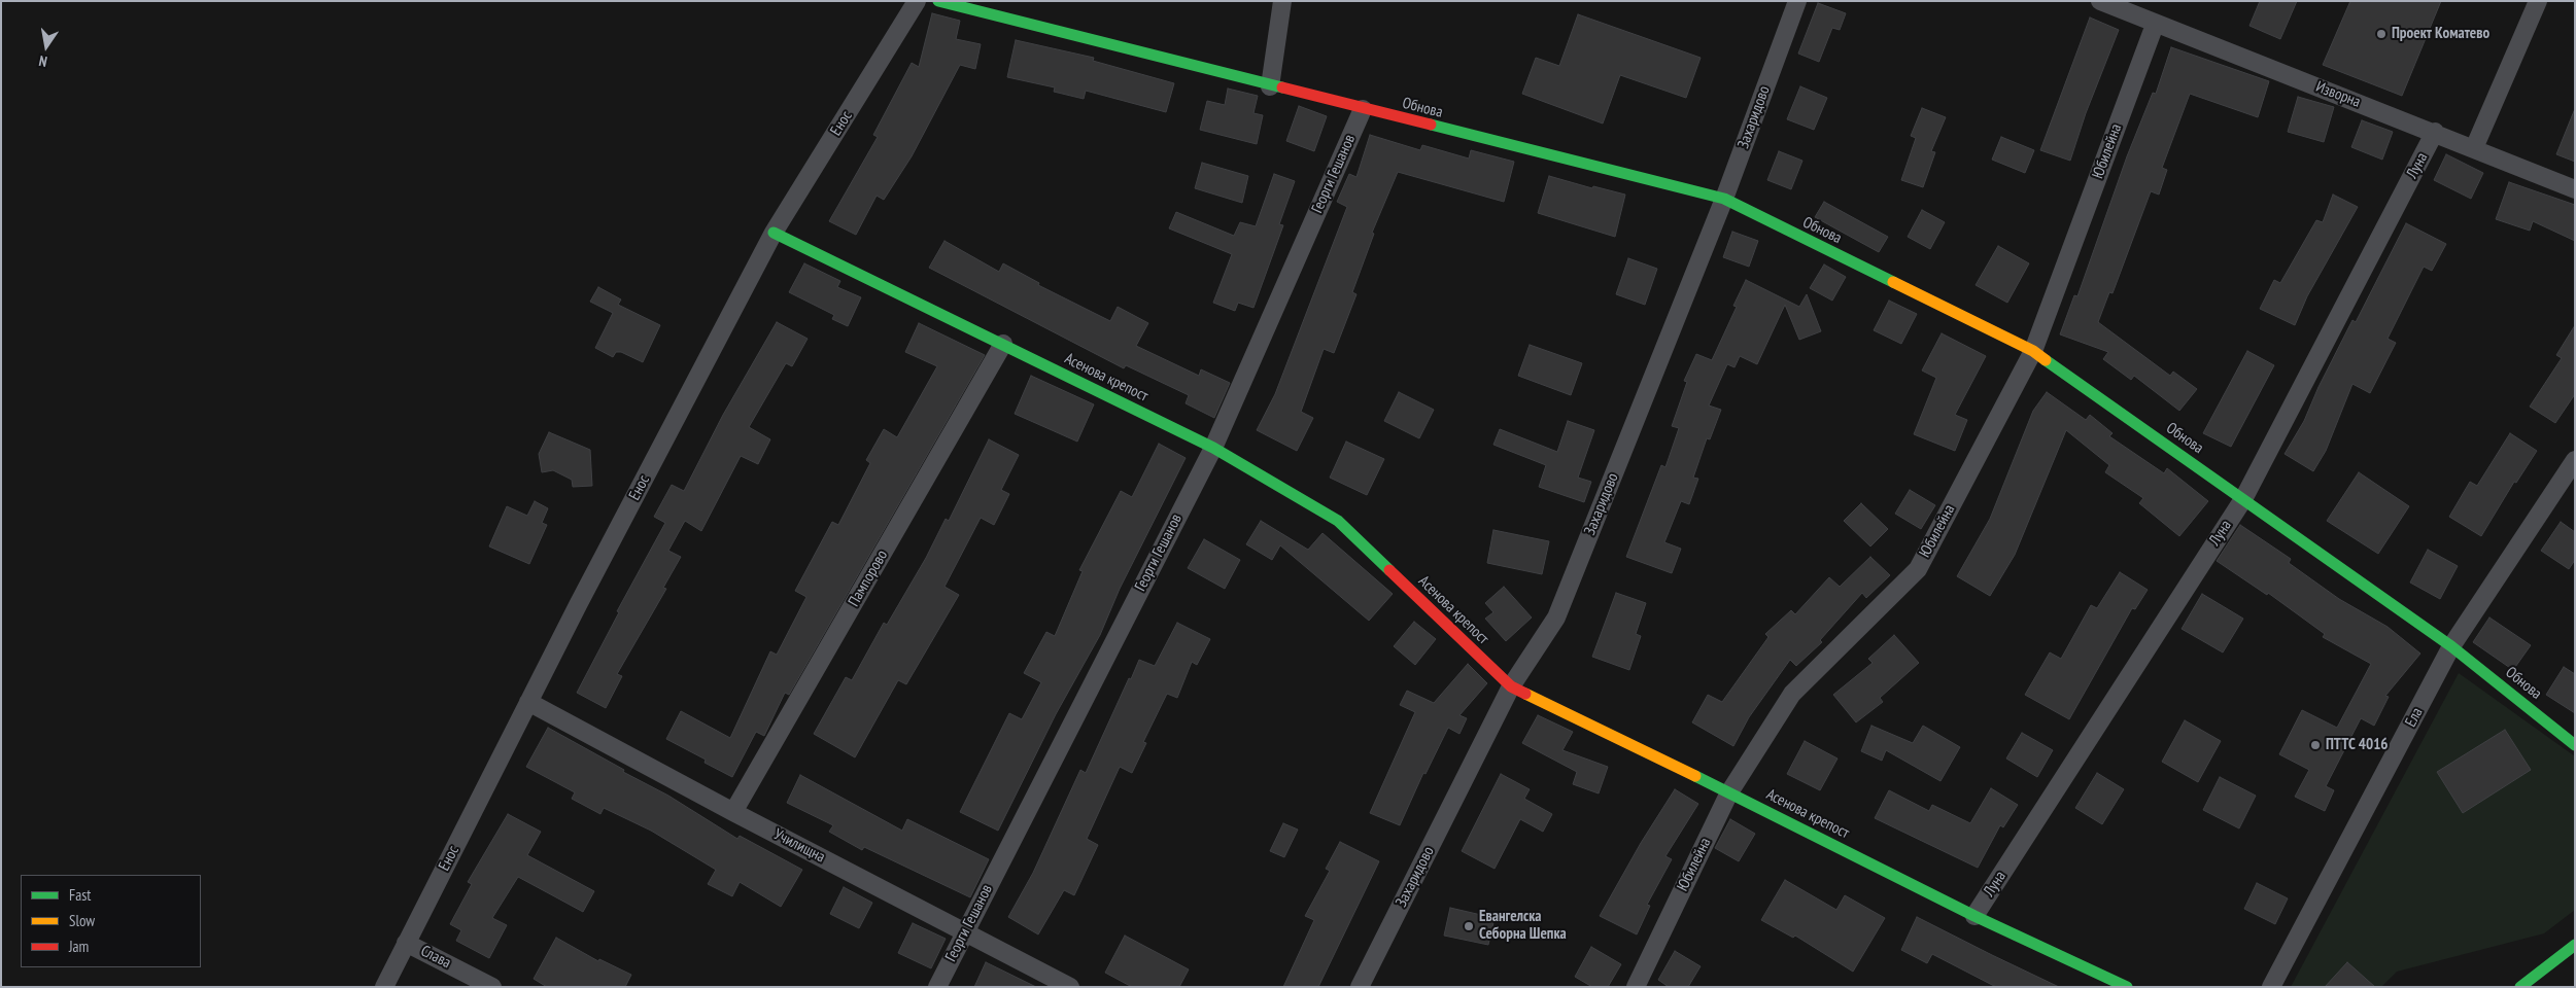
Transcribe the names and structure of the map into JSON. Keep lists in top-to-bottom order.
{
  "streets": {
    "street": [
      "Изворна",
      "Обнова",
      "Захаридово",
      "Енос",
      "Юбилейна",
      "Луна",
      "Георги Гешанов",
      "Асенова крепост",
      "Пампорово",
      "Ела",
      "Училищна",
      "Слава"
    ]
  },
  "crossings": [
    ["Изворна", "Юбилейна"],
    ["Изворна", "Луна"],
    ["Обнова", "Захаридово"],
    ["Обнова", "Юбилейна"],
    ["Обнова", "Луна"],
    ["Обнова", "Георги Гешанов"],
    ["Обнова", "Ела"],
    ["Захаридово", "Асенова крепост"],
    ["Енос", "Асенова крепост"],
    ["Енос", "Училищна"],
    ["Енос", "Слава"],
    ["Юбилейна", "Асенова крепост"],
    ["Луна", "Асенова крепост"],
    ["Георги Гешанов", "Асенова крепост"],
    ["Георги Гешанов", "Училищна"],
    ["Асенова крепост", "Пампорово"],
    ["Пампорово", "Училищна"]
  ],
  "places": ["Проект Коматево", "ПТТС 4016", "Евангелска Себорна Шепка"],
  "legend": ["Fast", "Slow", "Jam"],
  "north": "bottom"
}
